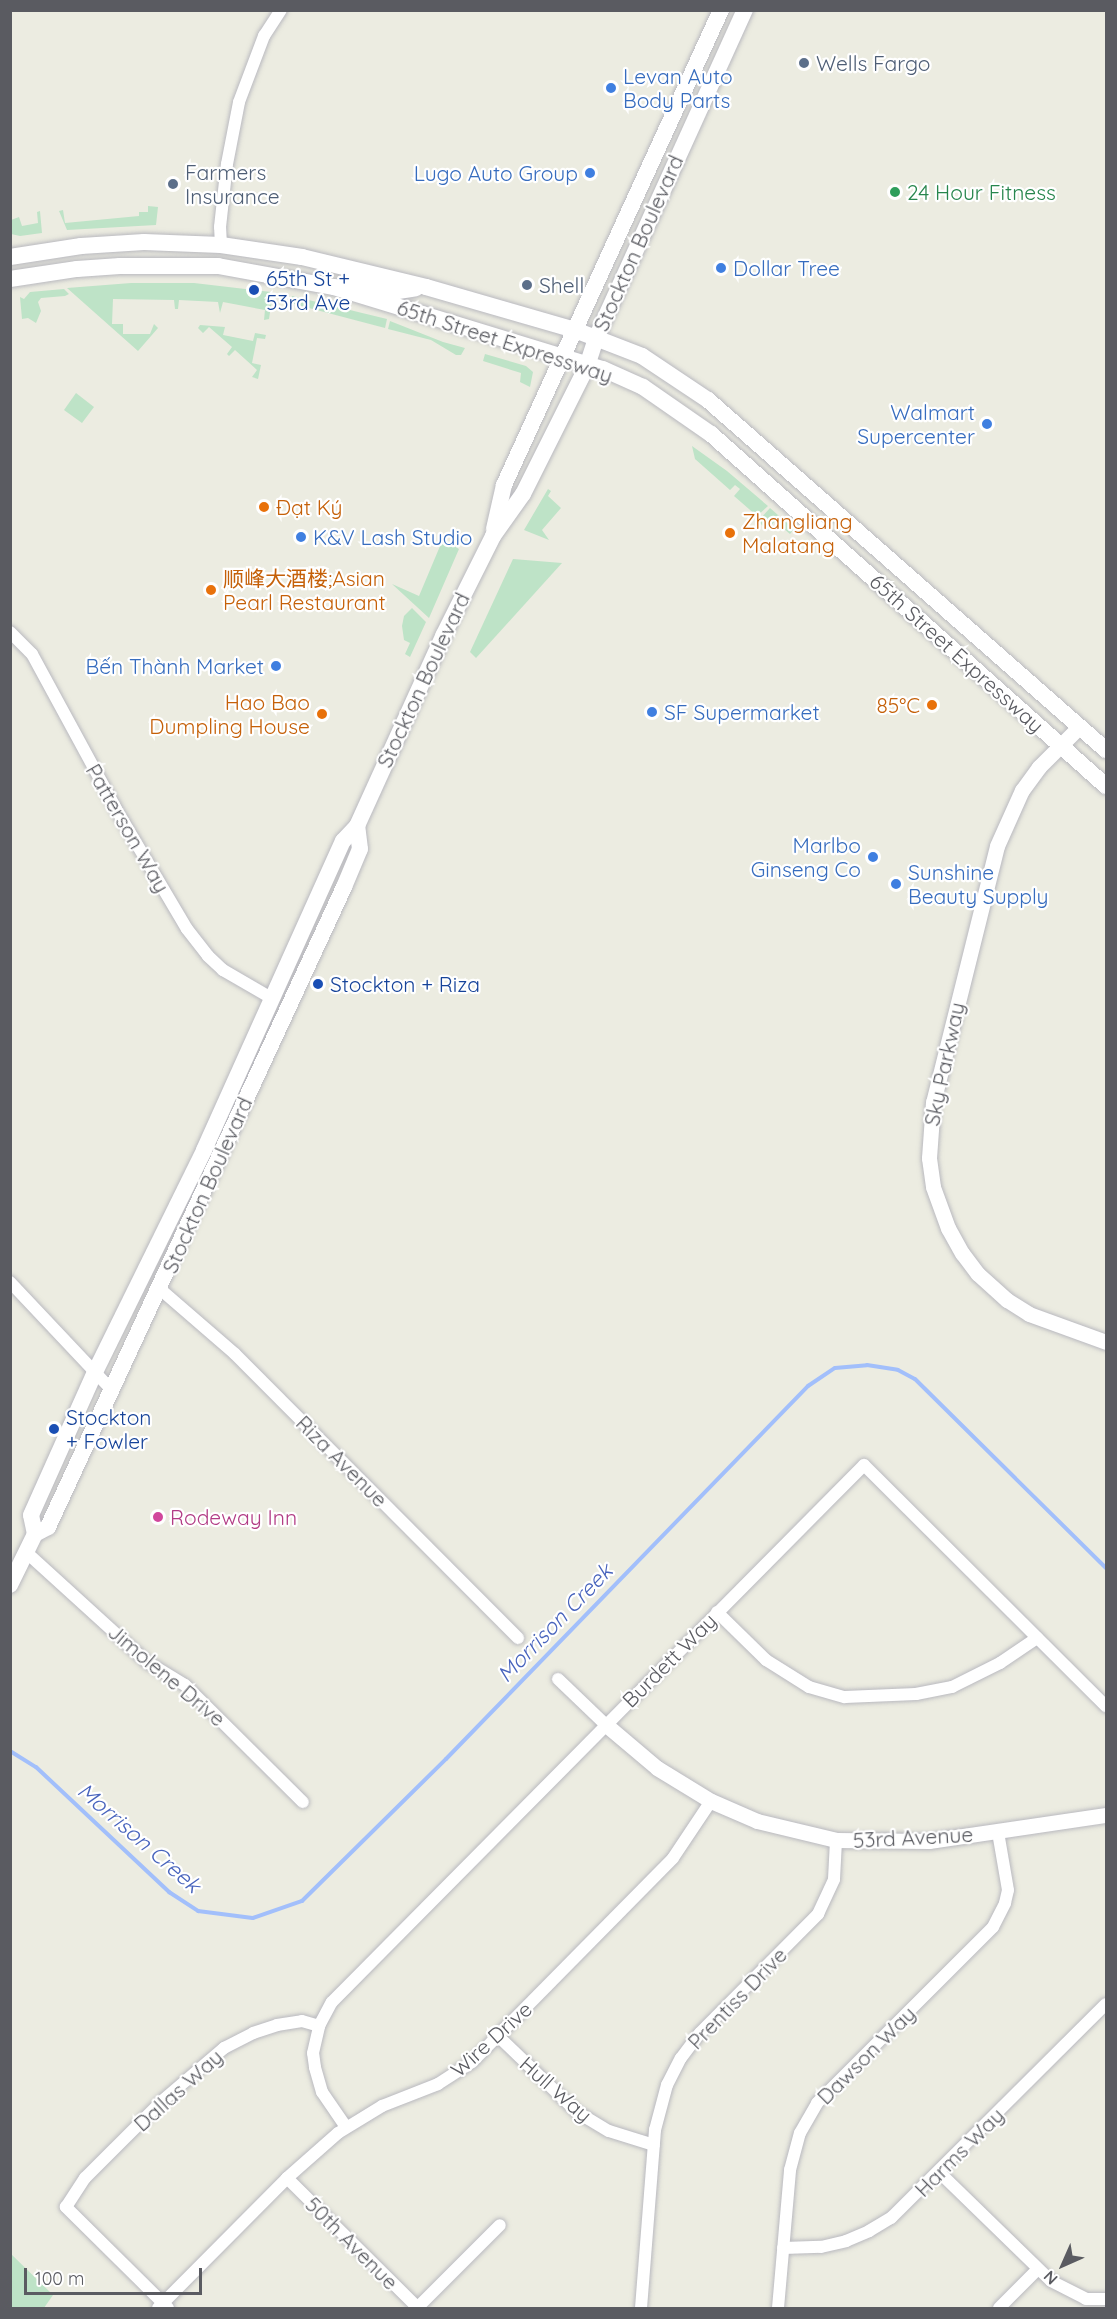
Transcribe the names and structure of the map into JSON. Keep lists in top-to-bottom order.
{
  "streets": {
    "main road": ["Stockton Boulevard", "65th Street Expressway"],
    "street": [
      "Patterson Way",
      "Sky Parkway",
      "Riza Avenue",
      "Burdett Way",
      "Jimolene Drive",
      "53rd Avenue",
      "Prentiss Drive",
      "Wire Drive",
      "Dawson Way",
      "Hull Way",
      "Dallas Way",
      "Harms Way",
      "50th Avenue"
    ]
  },
  "crossings": [
    ["Stockton Boulevard", "65th Street Expressway"],
    ["Stockton Boulevard", "Patterson Way"],
    ["Stockton Boulevard", "Riza Avenue"],
    ["Stockton Boulevard", "Jimolene Drive"],
    ["65th Street Expressway", "Sky Parkway"],
    ["Burdett Way", "53rd Avenue"],
    ["Burdett Way", "Wire Drive"],
    ["Burdett Way", "Dallas Way"],
    ["53rd Avenue", "Prentiss Drive"],
    ["53rd Avenue", "Wire Drive"],
    ["53rd Avenue", "Dawson Way"],
    ["Prentiss Drive", "Hull Way"],
    ["Wire Drive", "Hull Way"],
    ["Wire Drive", "Dallas Way"],
    ["Wire Drive", "50th Avenue"],
    ["Dawson Way", "Harms Way"]
  ],
  "water": ["Morrison Creek"],
  "places": [
    "Wells Fargo",
    "Levan Auto Body Parts",
    "Lugo Auto Group",
    "Farmers Insurance",
    "24 Hour Fitness",
    "Dollar Tree",
    "Shell",
    "65th St + 53rd Ave",
    "Walmart Supercenter",
    "Đạt Ký",
    "Zhangliang Malatang",
    "K&V Lash Studio",
    "顺峰大酒楼;Asian Pearl Restaurant",
    "Bến Thành Market",
    "85°C",
    "SF Supermarket",
    "Hao Bao Dumpling House",
    "Marlbo Ginseng Co",
    "Sunshine Beauty Supply",
    "Stockton + Riza",
    "Stockton + Fowler",
    "Rodeway Inn"
  ],
  "scale_bar": "100 m",
  "north": "bottom left"
}
